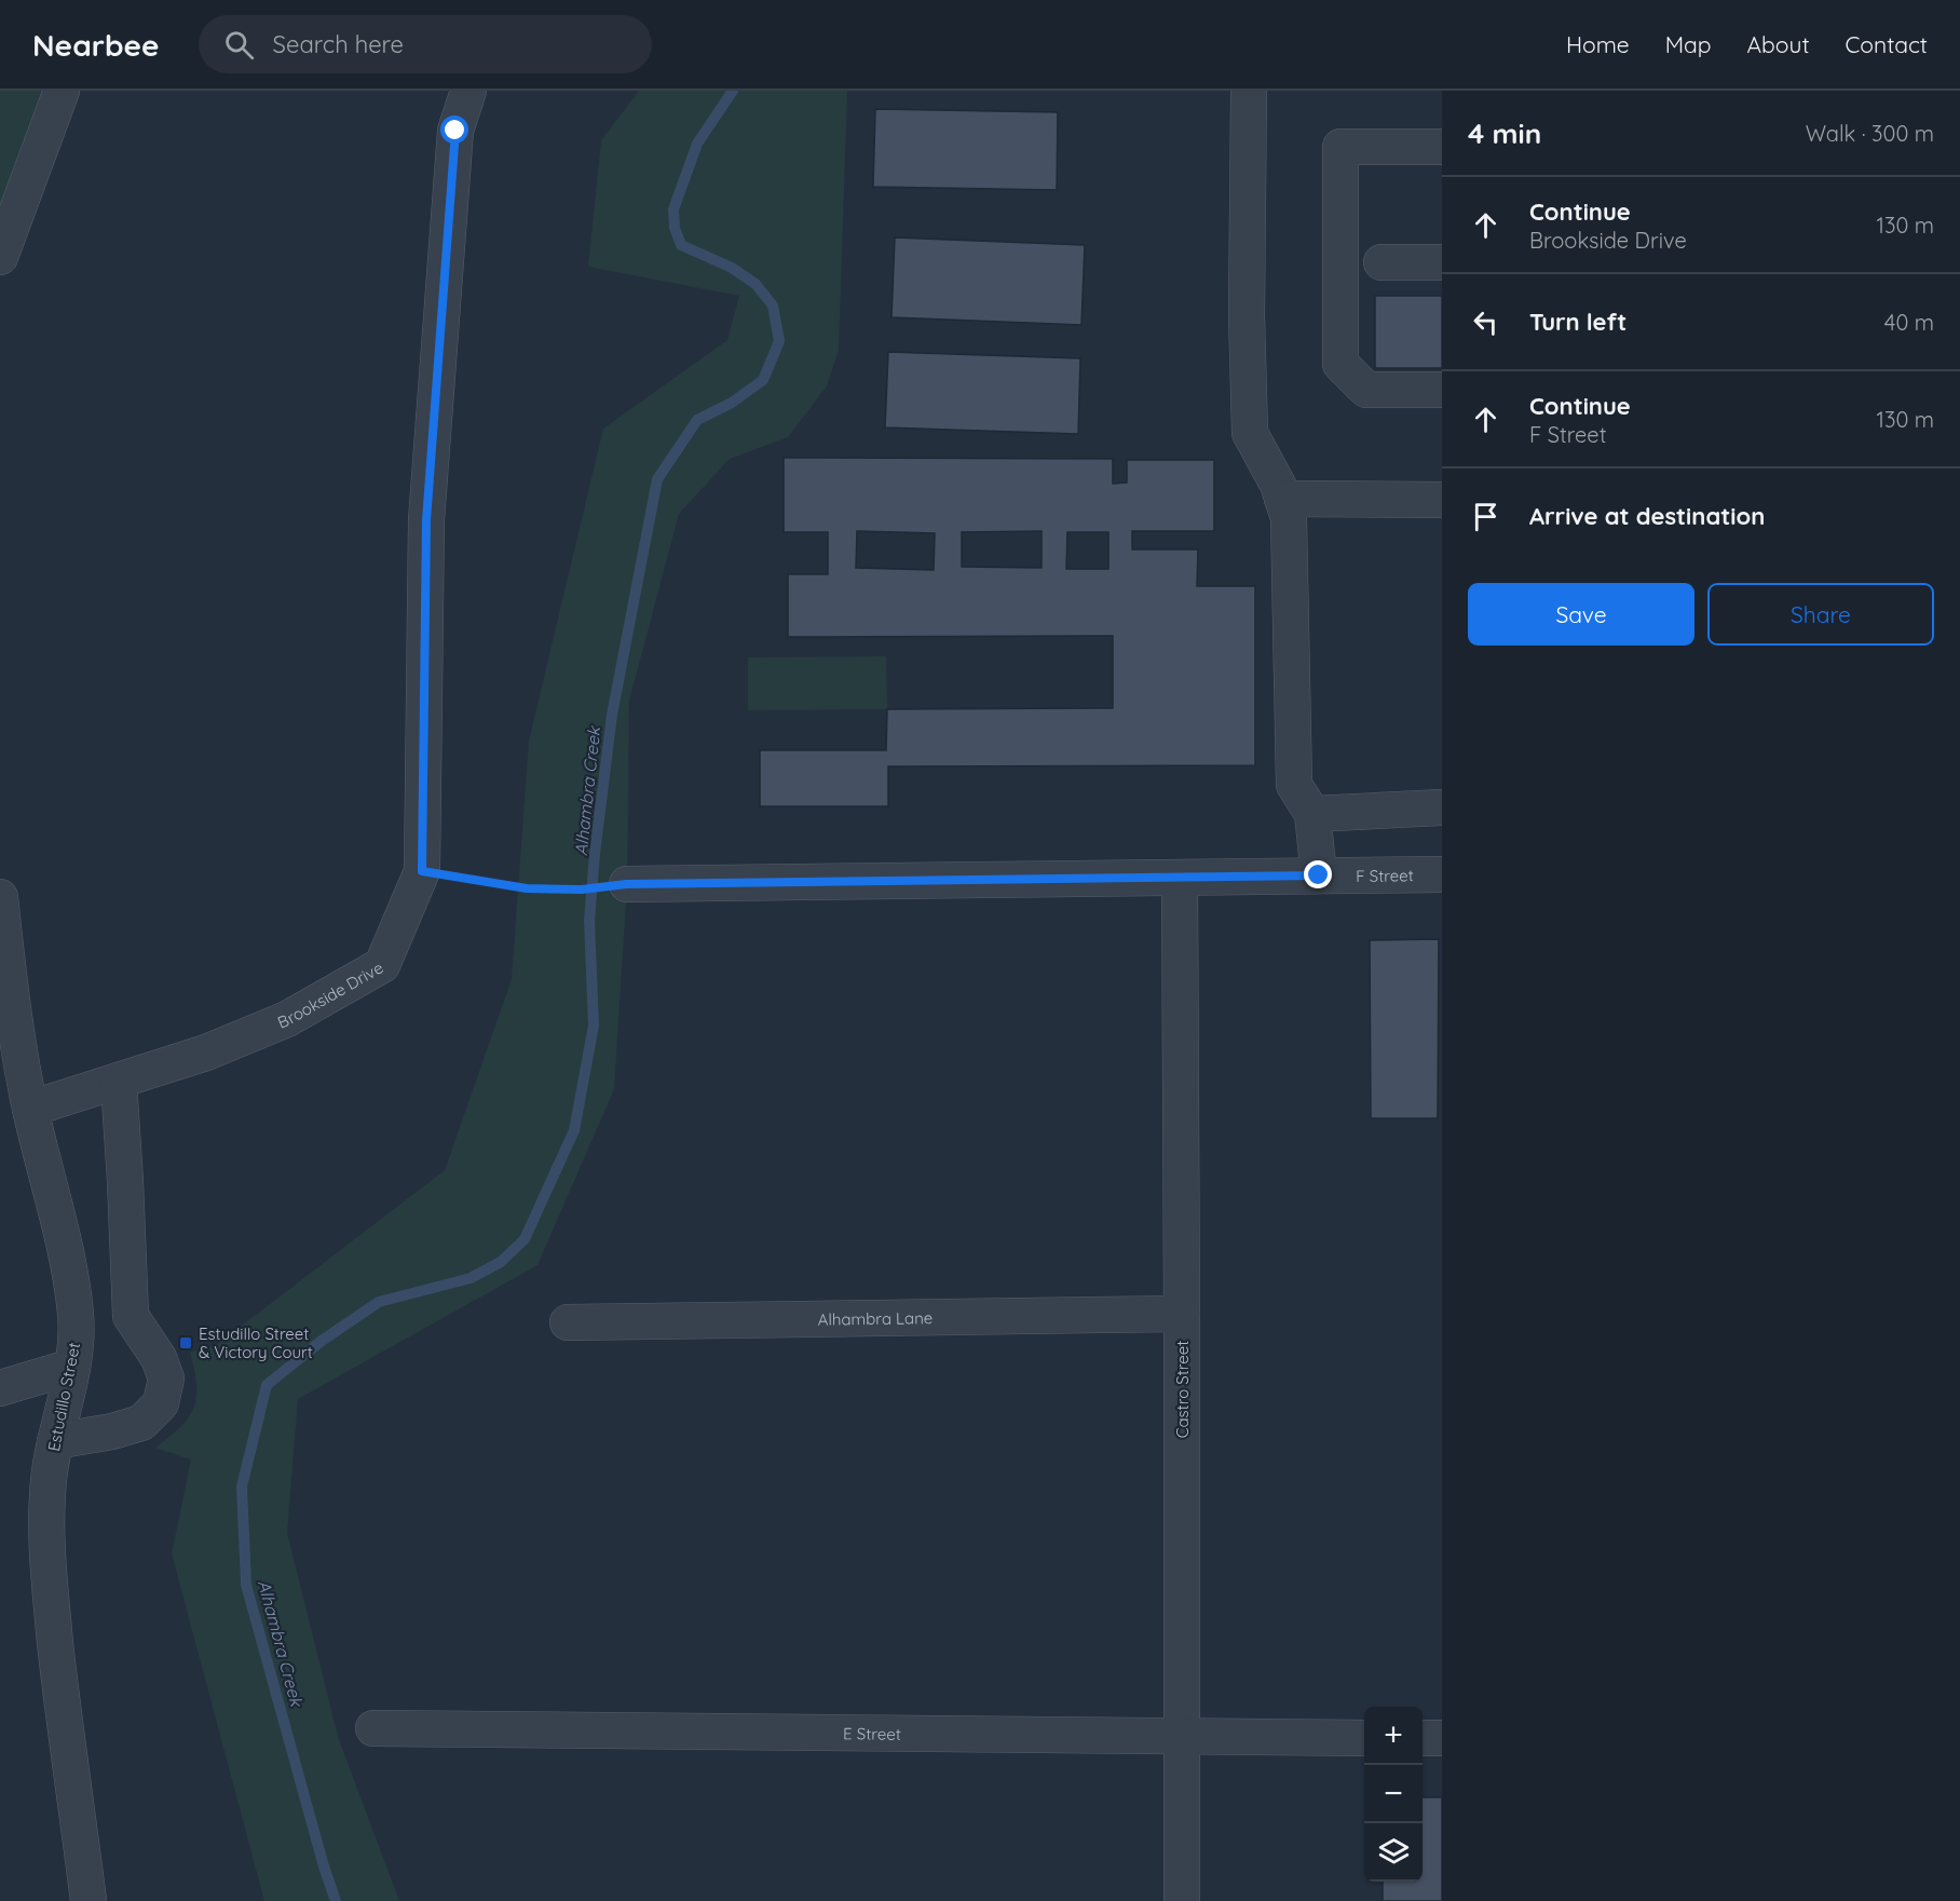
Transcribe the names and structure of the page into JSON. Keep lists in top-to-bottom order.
{
  "streets": {
    "street": [
      "F Street",
      "Brookside Drive",
      "Alhambra Lane",
      "Castro Street",
      "Estudillo Street",
      "E Street"
    ]
  },
  "crossings": [
    ["F Street", "Castro Street"],
    ["Brookside Drive", "Estudillo Street"],
    ["Alhambra Lane", "Castro Street"],
    ["Castro Street", "E Street"]
  ],
  "water": ["Alhambra Creek"],
  "places": {
    "transit": ["Estudillo Street & Victory Court"]
  },
  "page": {
    "header": "Nearbee",
    "search": "Search here",
    "nav": [
      "Home",
      "Map",
      "About",
      "Contact"
    ],
    "heading": ["4 min", "Walk · 300 m"],
    "list": [
      ["Continue", "Brookside Drive", "130 m"],
      ["Turn left", "40 m"],
      ["Continue", "F Street", "130 m"],
      "Arrive at destination"
    ],
    "buttons": ["Save", "Share"],
    "map_buttons": ["+", "−"]
  }
}
